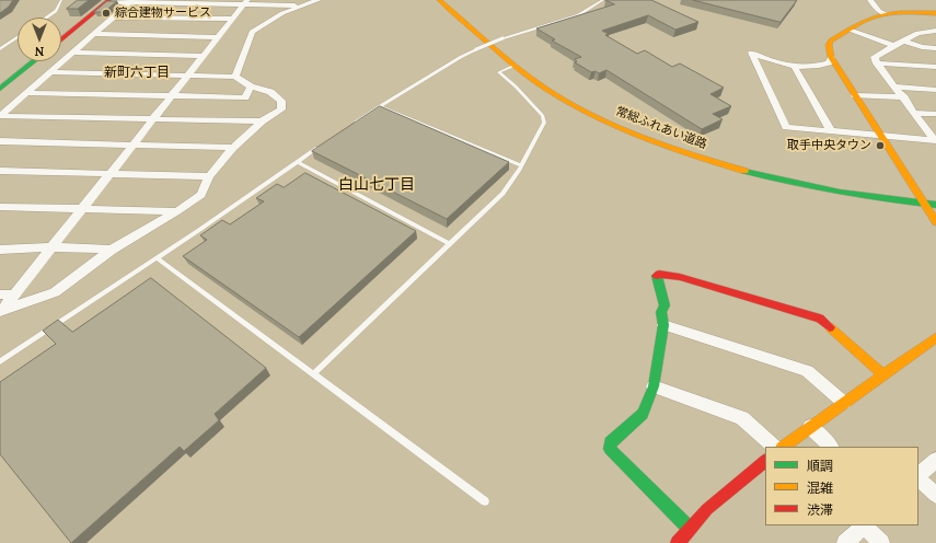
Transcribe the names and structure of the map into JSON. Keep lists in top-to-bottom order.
{
  "streets": {
    "street": ["常総ふれあい道路"]
  },
  "districts": ["新町六丁目", "白山七丁目"],
  "places": ["綜合建物サービス", "取手中央タウン"],
  "legend": ["順調", "混雑", "渋滞"],
  "north": "bottom"
}
